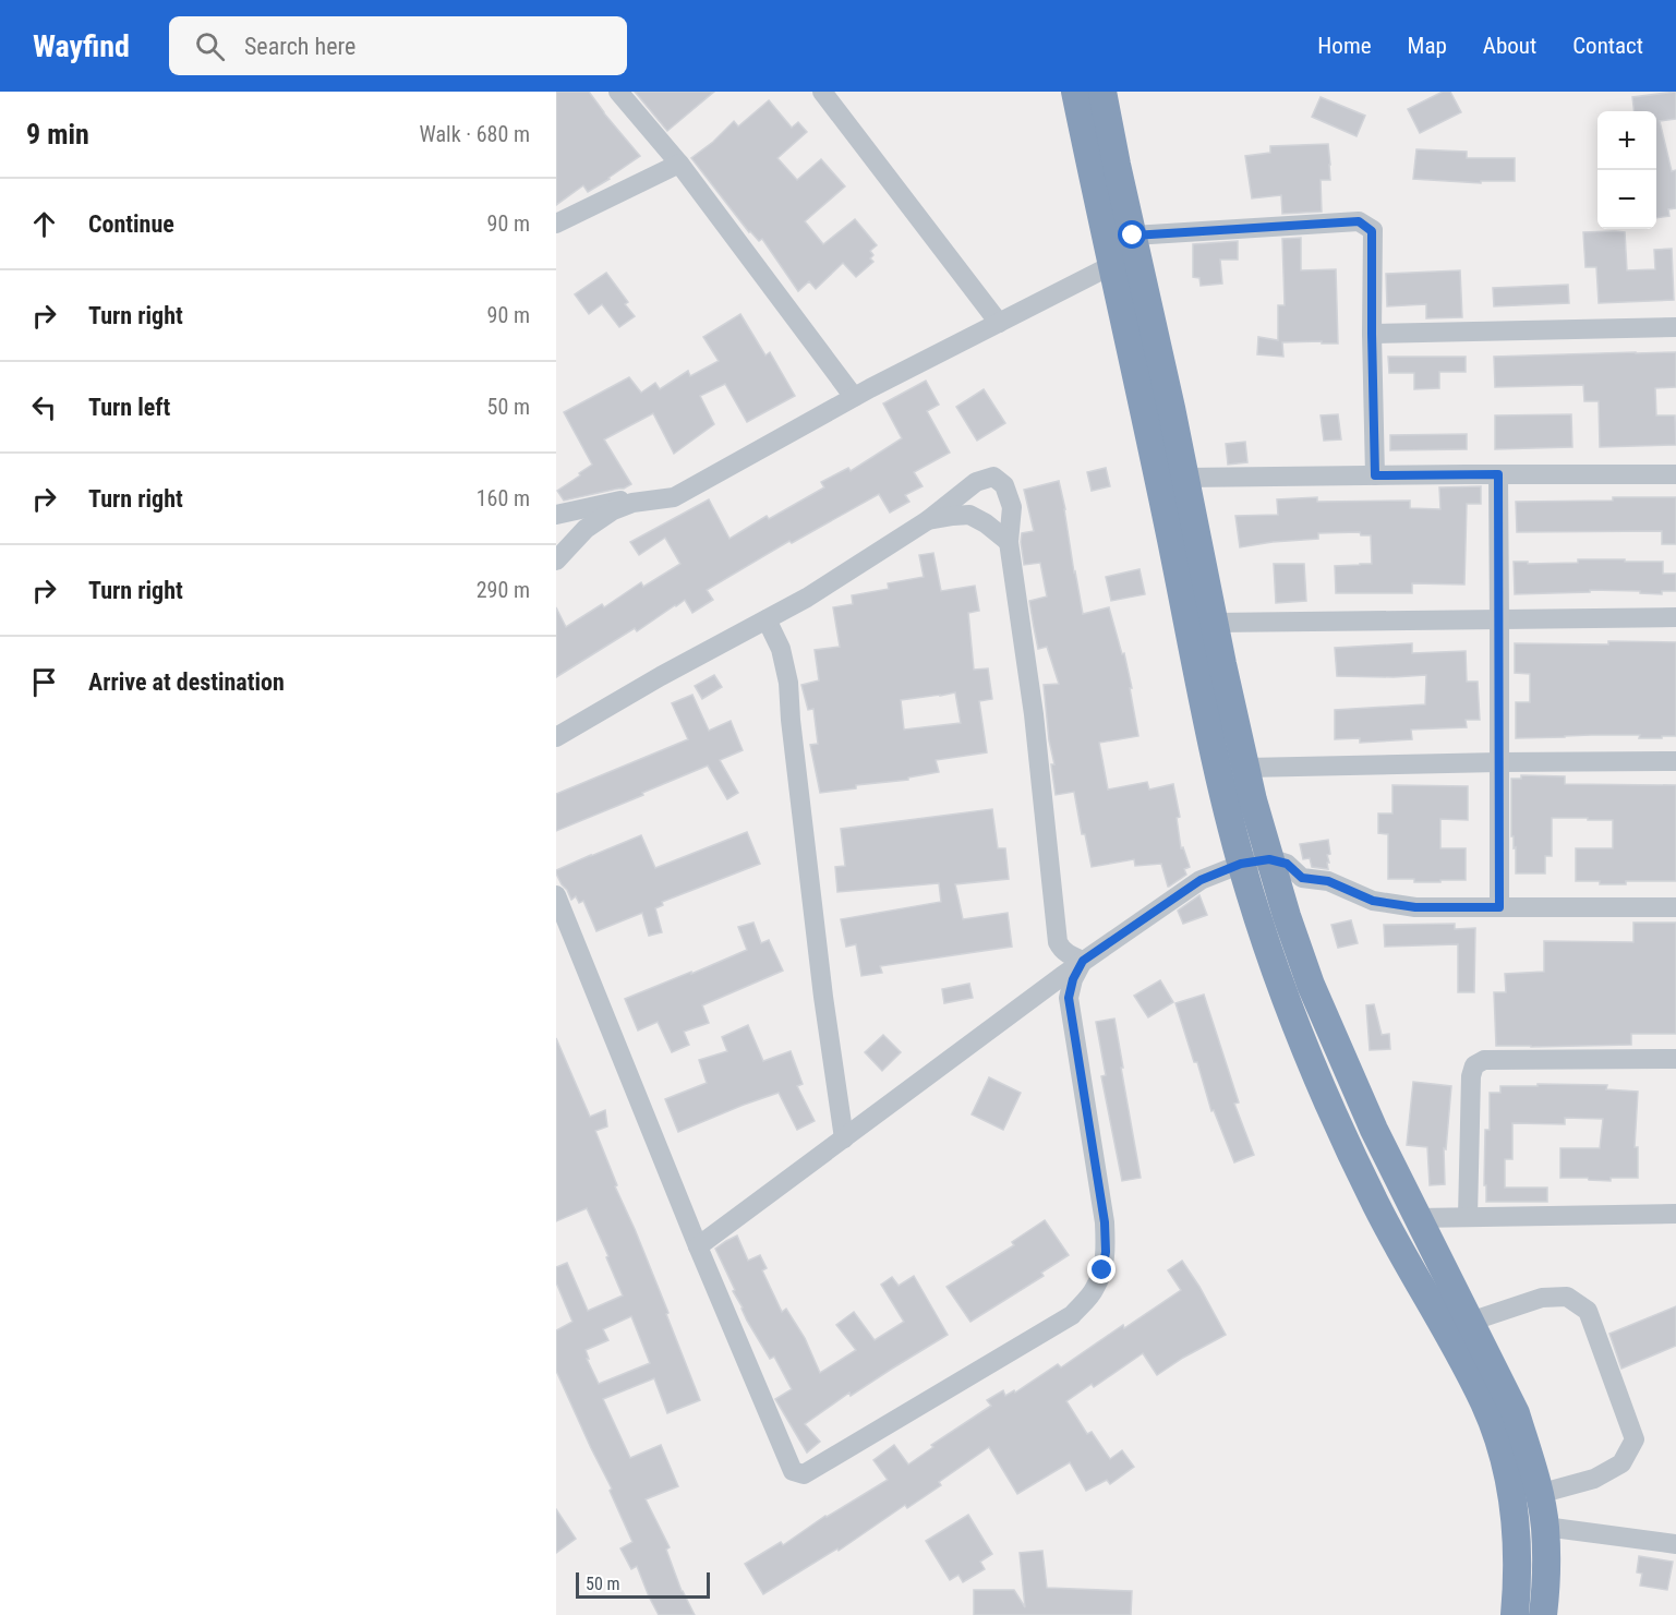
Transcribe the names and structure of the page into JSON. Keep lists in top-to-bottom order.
{
  "scale_bar": "50 m",
  "page": {
    "header": "Wayfind",
    "search": "Search here",
    "nav": [
      "Home",
      "Map",
      "About",
      "Contact"
    ],
    "heading": ["9 min", "Walk · 680 m"],
    "map_buttons": ["+", "−"],
    "list": [
      ["Continue", "90 m"],
      ["Turn right", "90 m"],
      ["Turn left", "50 m"],
      ["Turn right", "160 m"],
      ["Turn right", "290 m"],
      "Arrive at destination"
    ],
    "scale": "50 m"
  }
}
